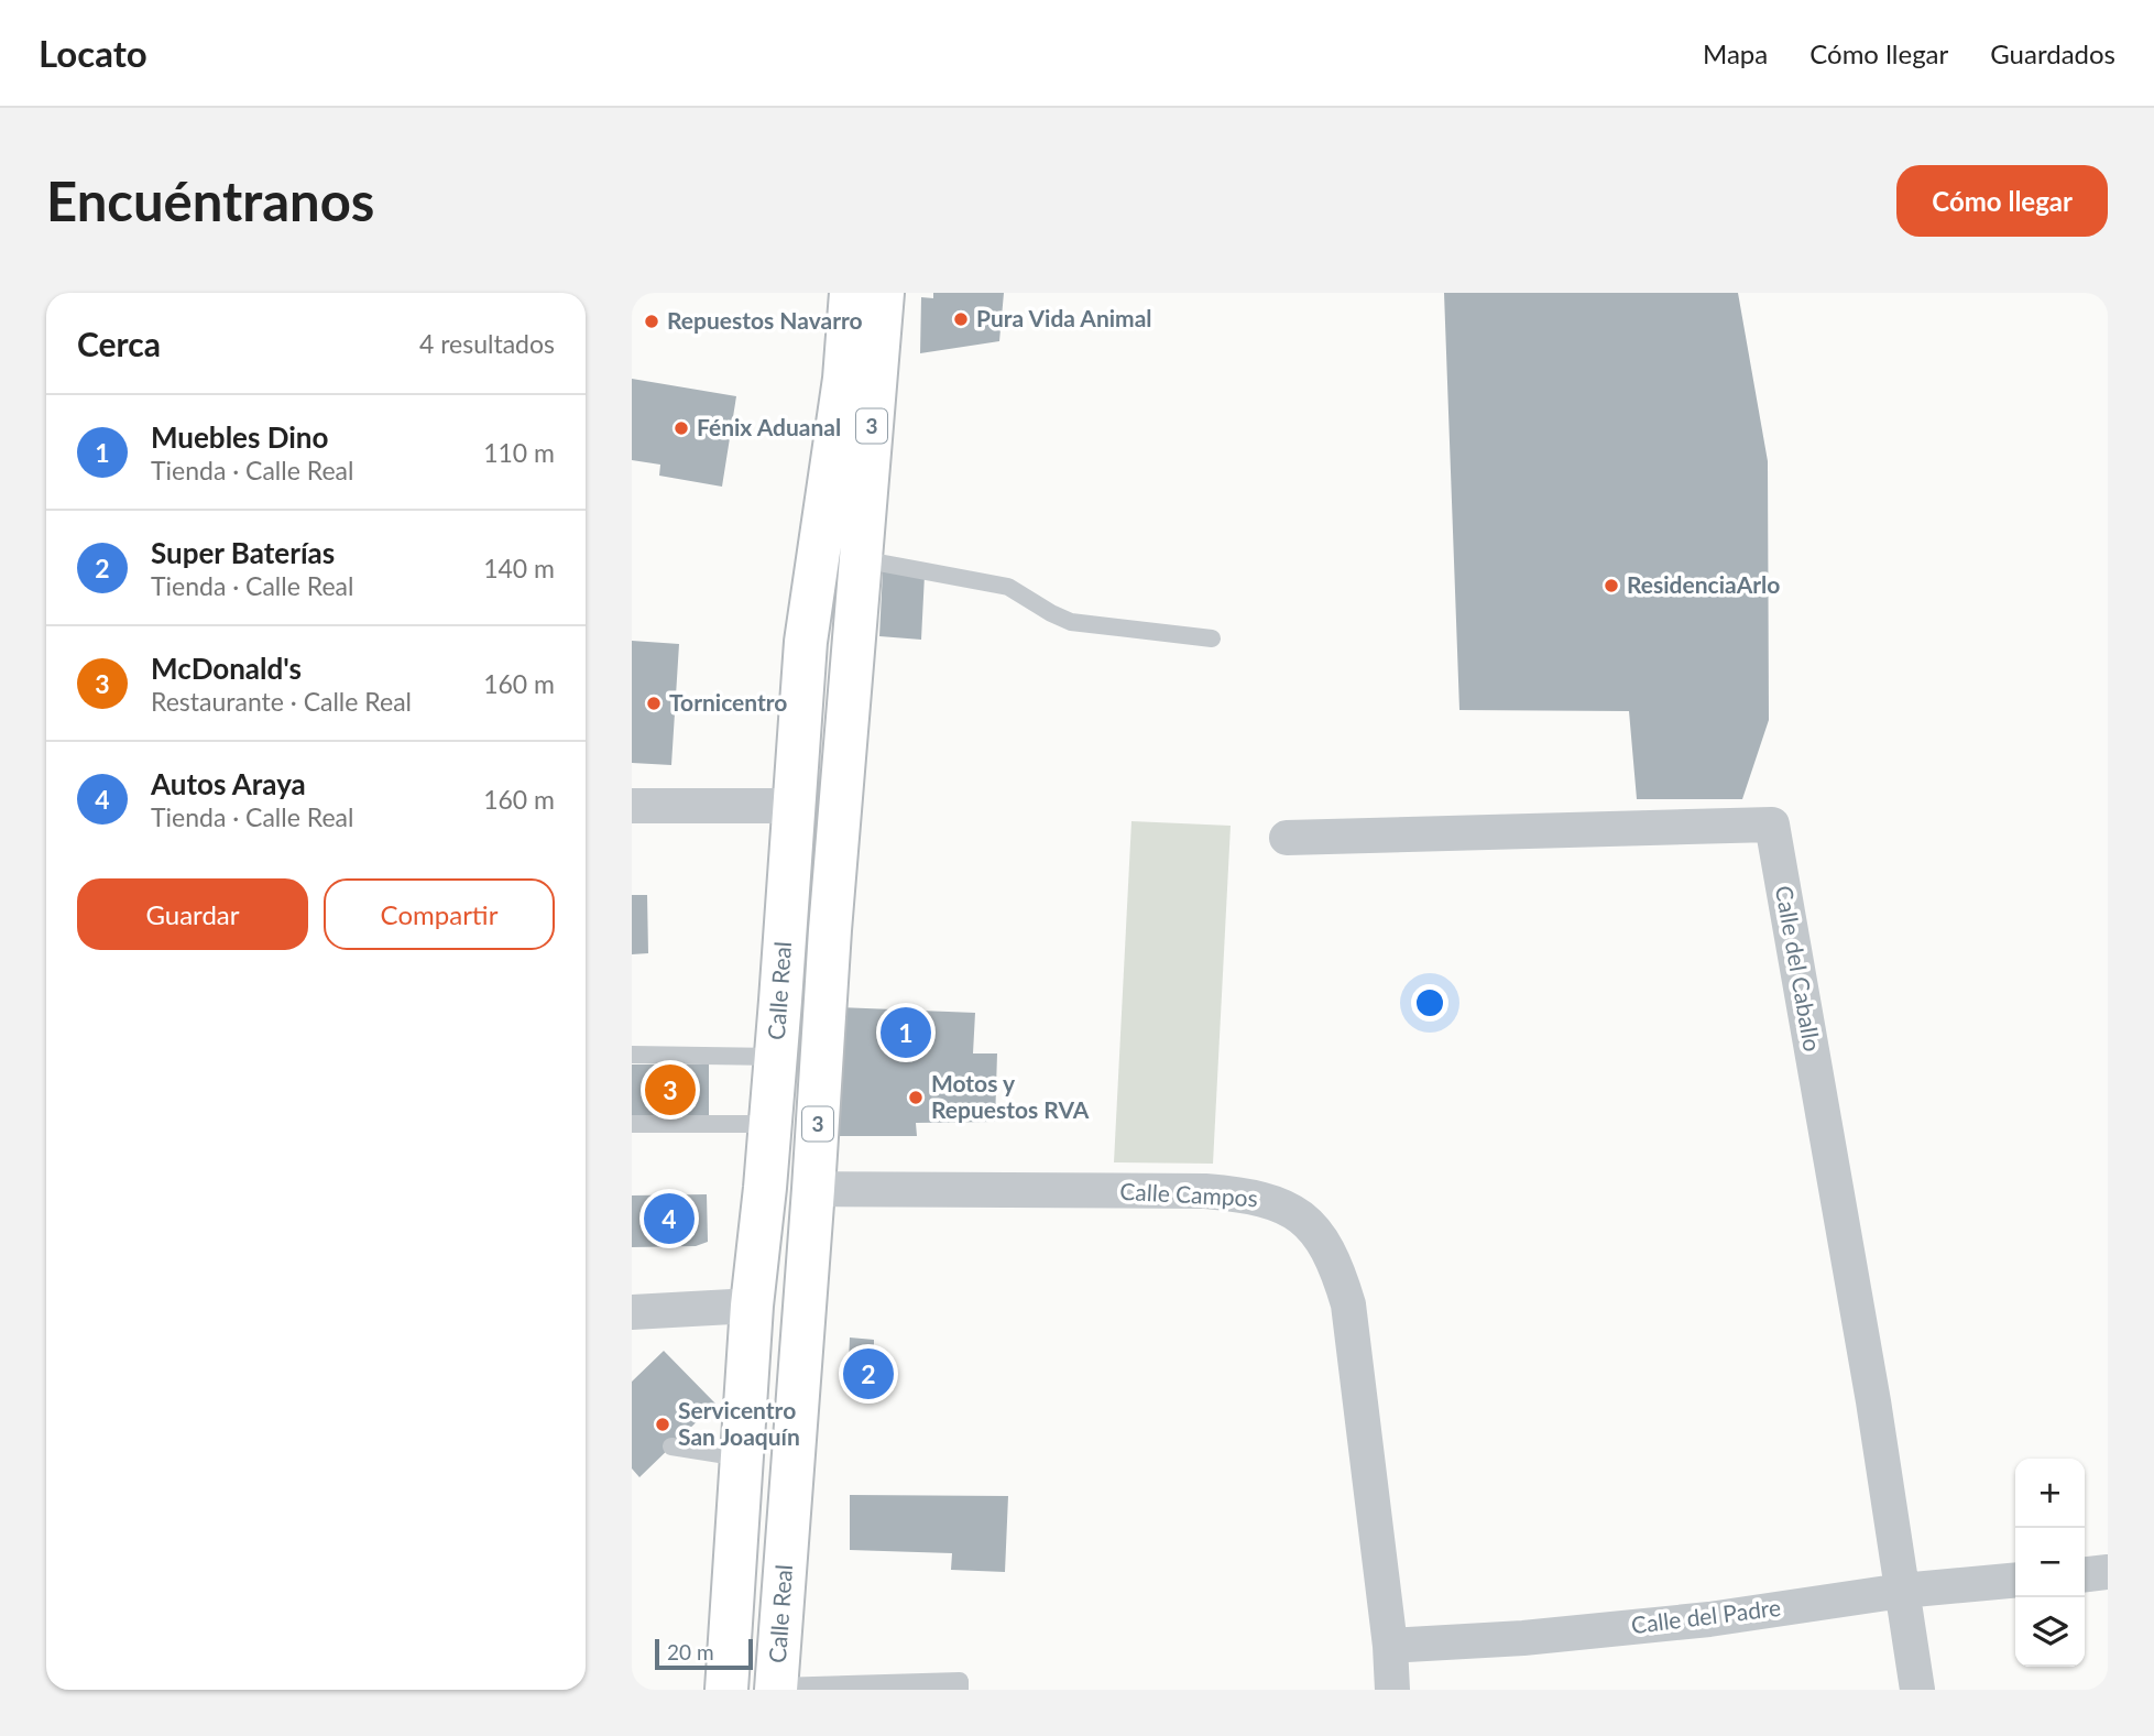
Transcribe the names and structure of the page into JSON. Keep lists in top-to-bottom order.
{
  "streets": {
    "main road": ["3", "Calle Real"],
    "street": ["Calle del Caballo", "Calle Campos", "Calle del Padre"]
  },
  "crossings": [
    ["Calle del Caballo", "Calle del Padre"],
    ["Calle Real", "Calle Campos"],
    ["Calle Campos", "Calle del Padre"]
  ],
  "places": [
    "Pura Vida Animal",
    "Repuestos Navarro",
    "Fénix Aduanal",
    "ResidenciaArlo",
    "Tornicentro",
    "Motos y Repuestos RVA",
    "Servicentro San Joaquín"
  ],
  "scale_bar": "20 m",
  "page": {
    "header": "Locato",
    "nav": ["Mapa", "Cómo llegar", "Guardados"],
    "buttons": [
      "Cómo llegar",
      ["Guardar", "Compartir"]
    ],
    "title": "Encuéntranos",
    "heading": ["Cerca", "4 resultados"],
    "list": [
      {
        "mark": "1",
        "name": "Muebles Dino",
        "note": "Tienda · Calle Real",
        "value": "110 m"
      },
      {
        "mark": "2",
        "name": "Super Baterías",
        "note": "Tienda · Calle Real",
        "value": "140 m"
      },
      {
        "mark": "3",
        "name": "McDonald's",
        "note": "Restaurante · Calle Real",
        "value": "160 m"
      },
      {
        "mark": "4",
        "name": "Autos Araya",
        "note": "Tienda · Calle Real",
        "value": "160 m"
      }
    ],
    "pins": [
      "1",
      "3",
      "4",
      "2"
    ],
    "map_buttons": ["+", "−"],
    "scale": "20 m"
  }
}
